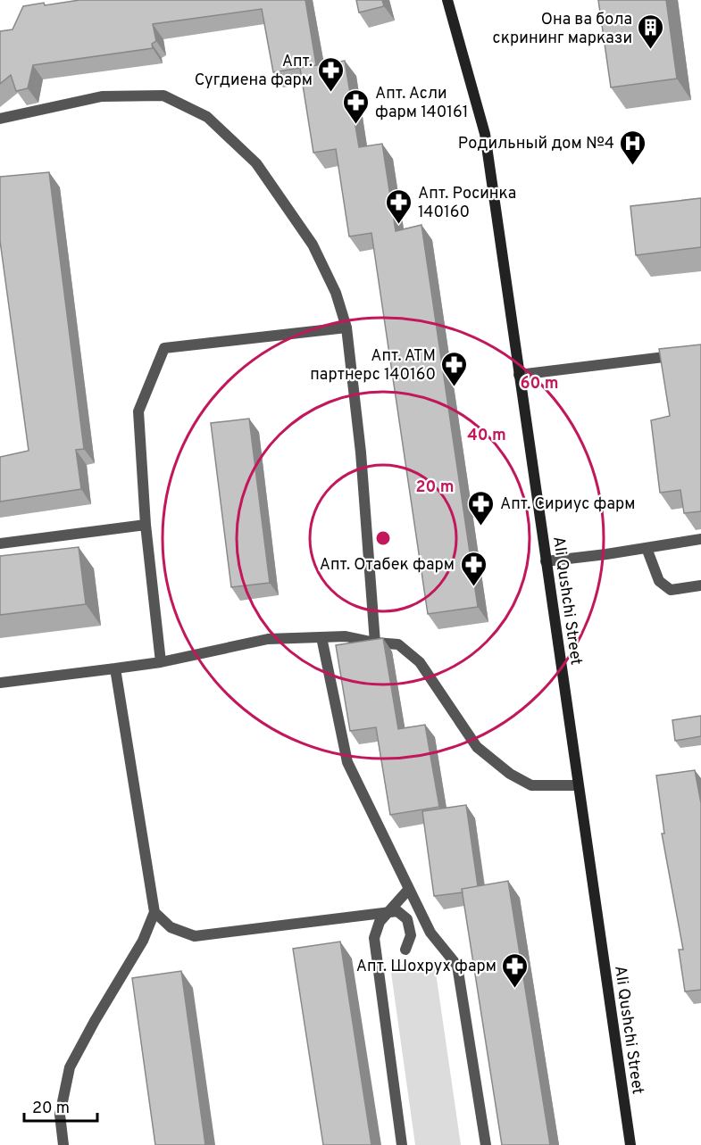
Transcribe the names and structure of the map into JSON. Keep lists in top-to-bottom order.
{
  "streets": {
    "main road": ["Ali Qushchi Street"]
  },
  "places": {
    "building": ["Она ва бола скрининг маркази"],
    "pharmacy": [
      "Апт. Сугдиена фарм",
      "Апт. Асли фарм 140161",
      "Апт. Росинка 140160",
      "Апт. АТМ партнерс 140160",
      "Апт. Сириус фарм",
      "Апт. Отабек фарм",
      "Апт. Шохрух фарм"
    ],
    "hospital": ["Родильный дом №4"]
  },
  "scale_bar": "20 m",
  "rings": ["60 m", "40 m", "20 m"]
}
